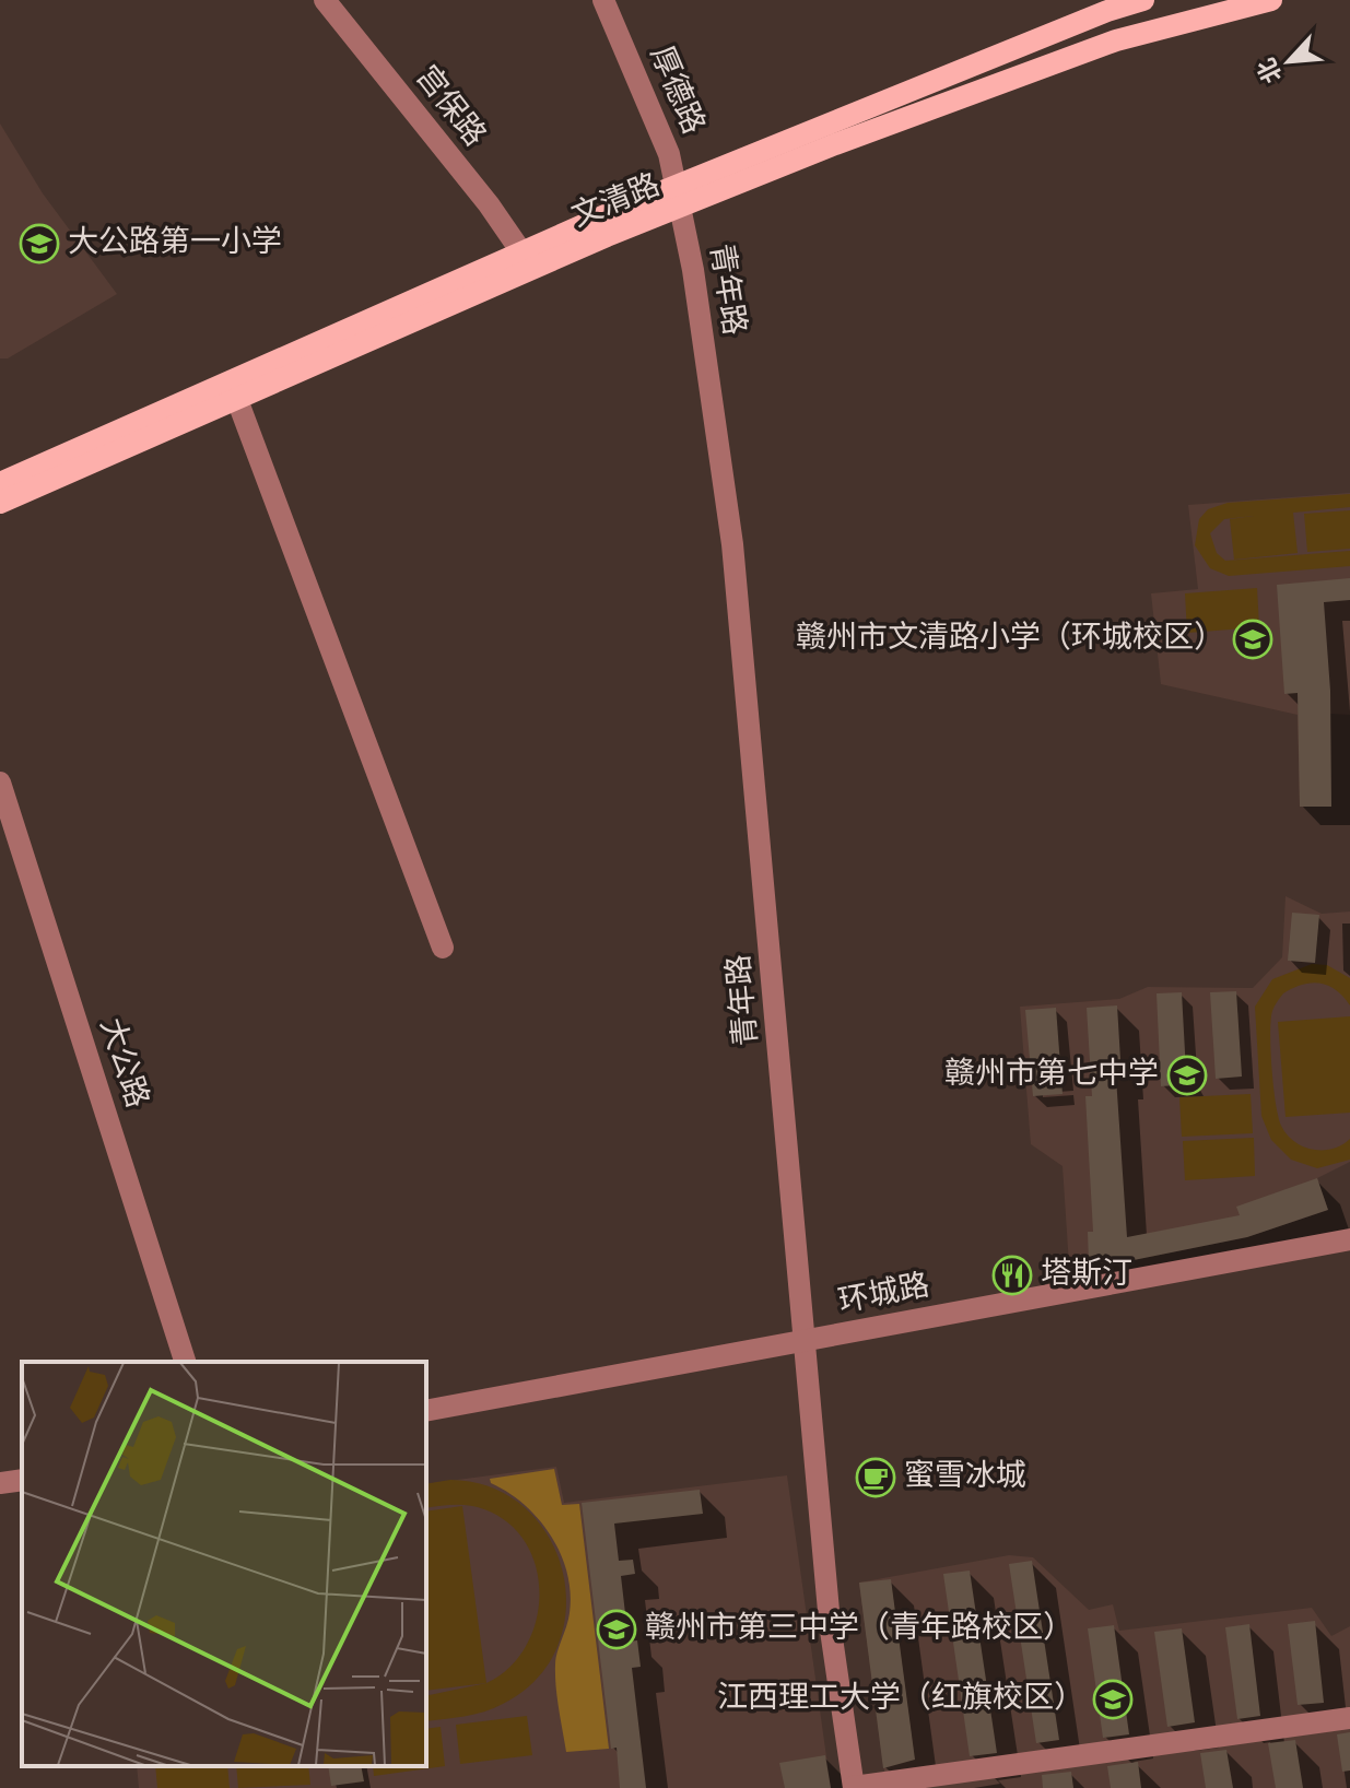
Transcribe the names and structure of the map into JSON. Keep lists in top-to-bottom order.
{
  "streets": {
    "main road": ["文清路"],
    "street": [
      "厚德路",
      "宫保路",
      "青年路",
      "大公路",
      "环城路"
    ]
  },
  "crossings": [
    ["厚德路", "文清路"],
    ["厚德路", "青年路"],
    ["宫保路", "文清路"],
    ["文清路", "青年路"],
    ["青年路", "环城路"]
  ],
  "places": {
    "school or university": [
      "大公路第一小学",
      "赣州市文清路小学（环城校区）",
      "赣州市第七中学",
      "赣州市第三中学（青年路校区）",
      "江西理工大学（红旗校区）"
    ],
    "restaurant": ["塔斯汀"],
    "cafe": ["蜜雪冰城"]
  },
  "north": "bottom left"
}
